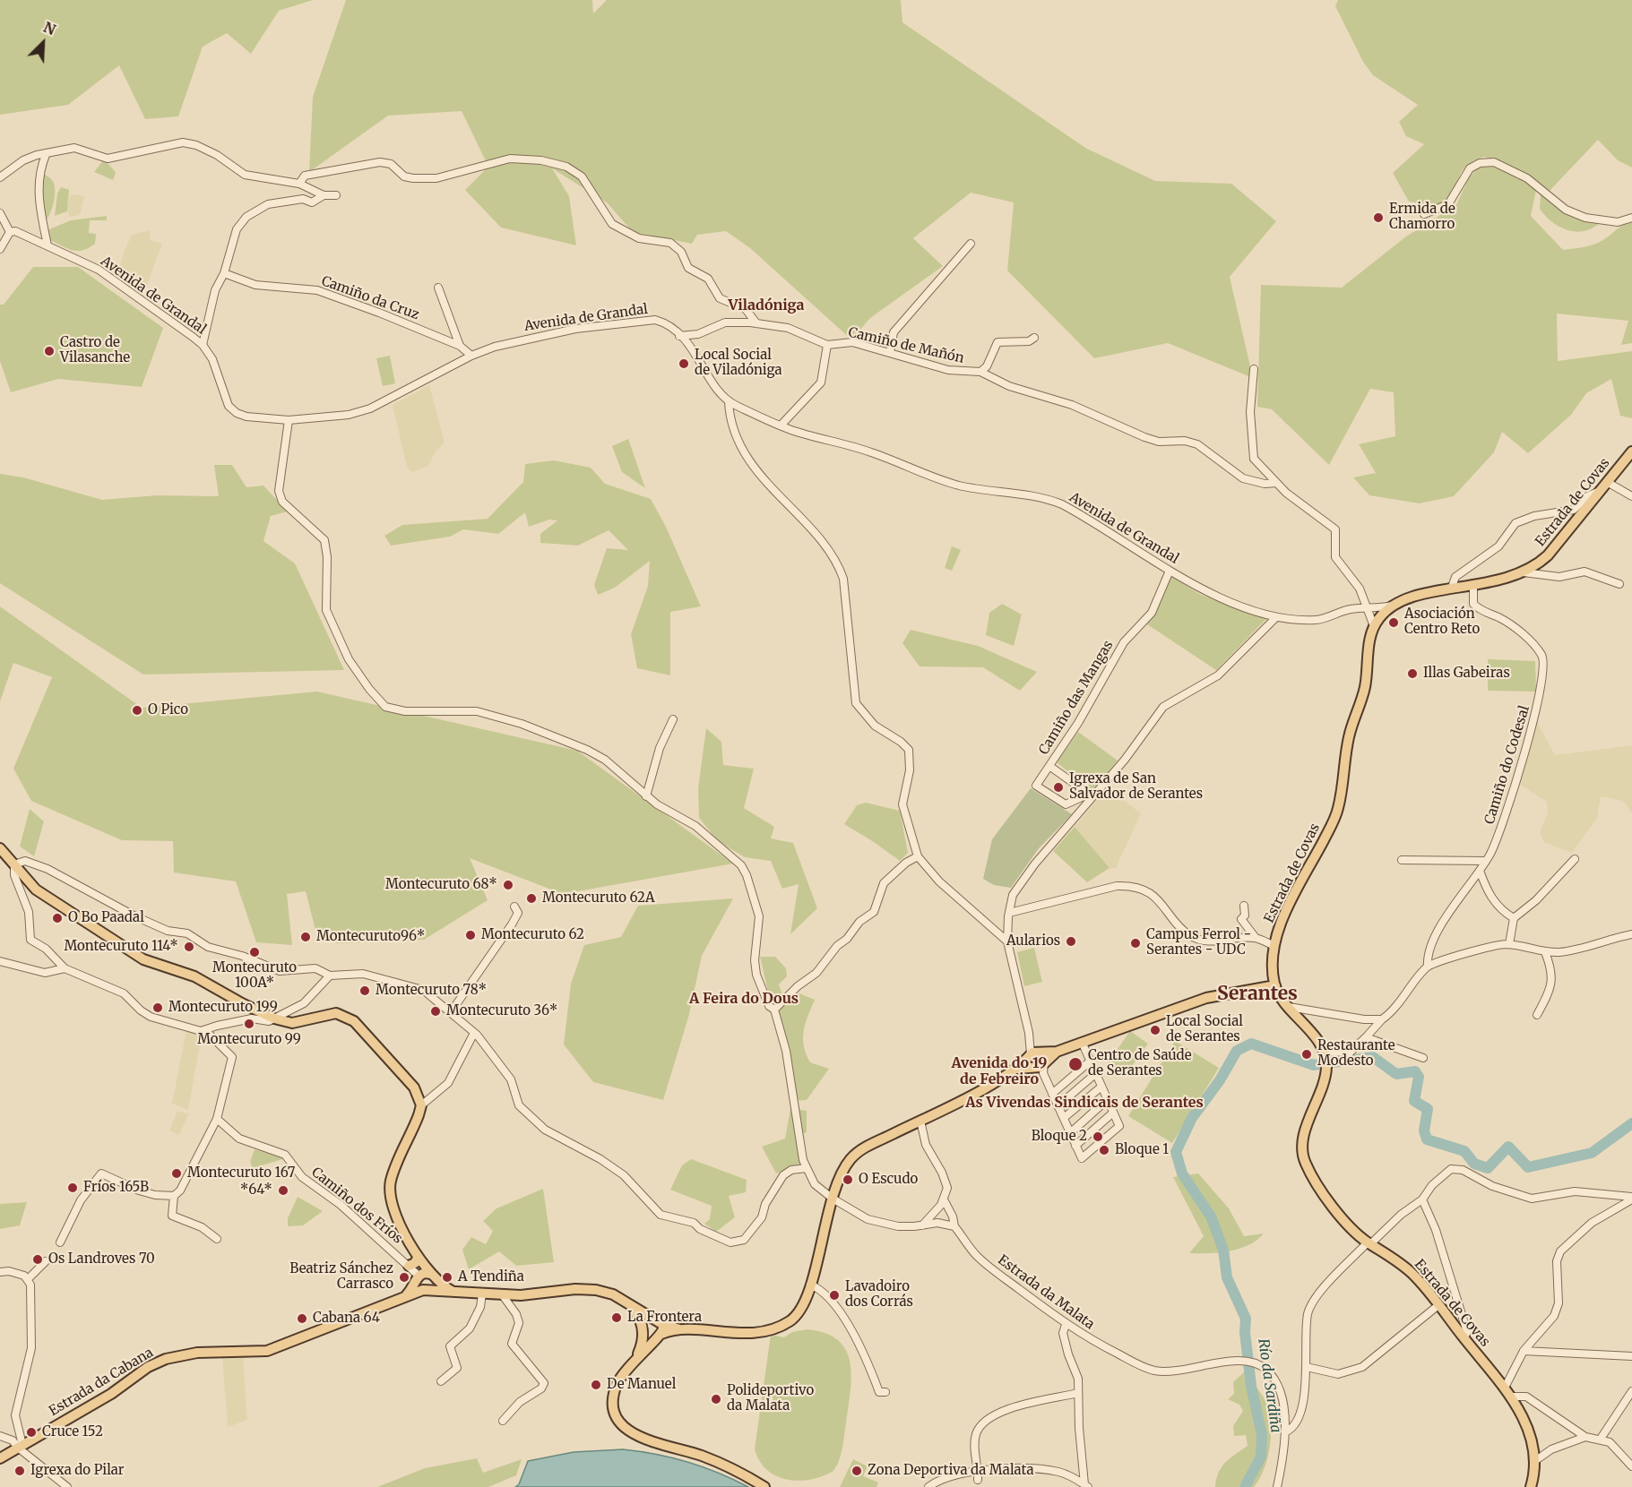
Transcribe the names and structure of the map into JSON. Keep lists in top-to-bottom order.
{
  "streets": {
    "main road": ["Estrada de Covas", "Estrada da Cabana"],
    "street": [
      "Avenida de Grandal",
      "Camiño da Cruz",
      "Camiño de Mañón",
      "Camiño das Mangas",
      "Camiño do Codesal",
      "Camiño dos Fríos",
      "Estrada da Malata"
    ]
  },
  "crossings": [
    ["Avenida de Grandal", "Camiño da Cruz"],
    ["Avenida de Grandal", "Camiño de Mañón"],
    ["Avenida de Grandal", "Estrada de Covas"],
    ["Avenida de Grandal", "Camiño das Mangas"],
    ["Estrada de Covas", "Camiño do Codesal"]
  ],
  "districts": [
    "Viladóniga",
    "Serantes",
    "A Feira do Dous",
    "Avenida do 19 de Febreiro",
    "As Vivendas Sindicais de Serantes"
  ],
  "water": ["Río da Sardiña"],
  "places": [
    "Ermida de Chamorro",
    "Castro de Vilasanche",
    "Local Social de Viladóniga",
    "Asociación Centro Reto",
    "Illas Gabeiras",
    "O Pico",
    "Igrexa de San Salvador de Serantes",
    "Montecuruto 68*",
    "Montecuruto 62A",
    "O Bo Paadal",
    "Montecuruto 62",
    "Montecuruto96*",
    "Aularios",
    "Campus Ferrol - Serantes - UDC",
    "Montecuruto 114*",
    "Montecuruto 100A*",
    "Montecuruto 78*",
    "Montecuruto 199",
    "Montecuruto 36*",
    "Montecuruto 99",
    "Local Social de Serantes",
    "Restaurante Modesto",
    "Centro de Saúde de Serantes",
    "Bloque 2",
    "Bloque 1",
    "Montecuruto 167",
    "O Escudo",
    "Fríos 165B",
    "*64*",
    "Os Landroves 70",
    "Beatriz Sánchez Carrasco",
    "A Tendiña",
    "Lavadoiro dos Corrás",
    "La Frontera",
    "Cabana 64",
    "De Manuel",
    "Polideportivo da Malata",
    "Cruce 152",
    "Igrexa do Pilar",
    "Zona Deportiva da Malata"
  ],
  "north": "top right"
}
